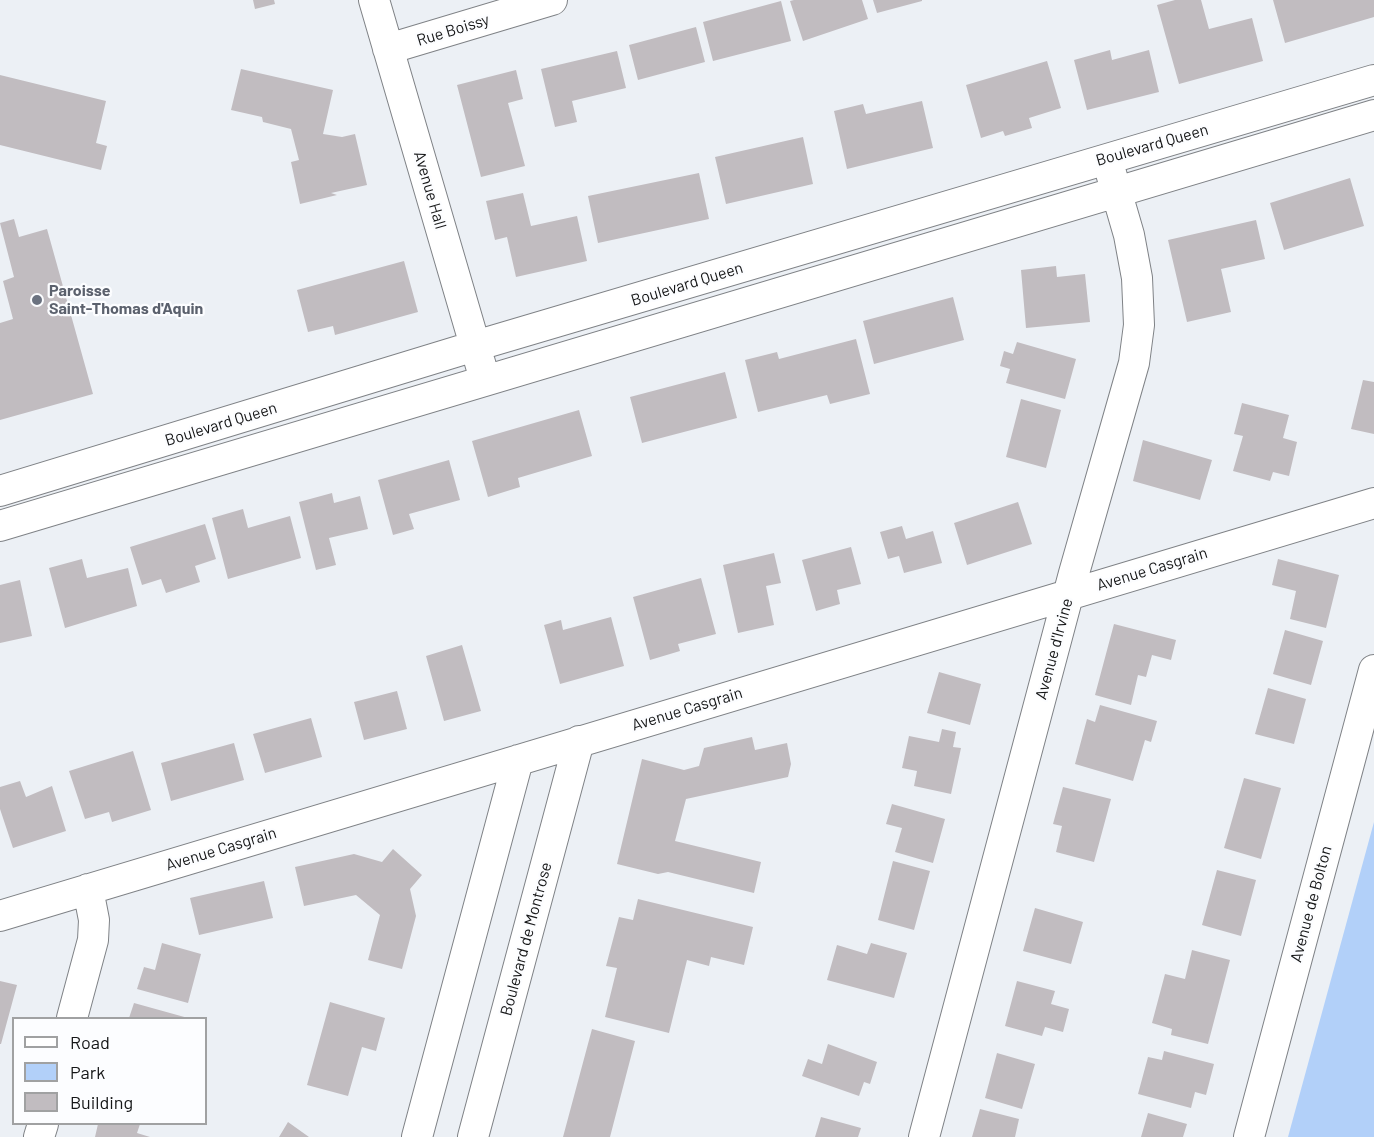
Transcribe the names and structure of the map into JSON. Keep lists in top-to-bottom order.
{
  "streets": {
    "street": [
      "Rue Boissy",
      "Boulevard Queen",
      "Avenue Hall",
      "Avenue Casgrain",
      "Avenue d'Irvine",
      "Avenue de Bolton",
      "Boulevard de Montrose"
    ]
  },
  "crossings": [
    ["Rue Boissy", "Avenue Hall"],
    ["Boulevard Queen", "Avenue Hall"],
    ["Boulevard Queen", "Avenue d'Irvine"],
    ["Avenue Casgrain", "Avenue d'Irvine"],
    ["Avenue Casgrain", "Boulevard de Montrose"]
  ],
  "places": ["Paroisse Saint-Thomas d'Aquin"],
  "legend": ["Road", "Park", "Building"]
}
